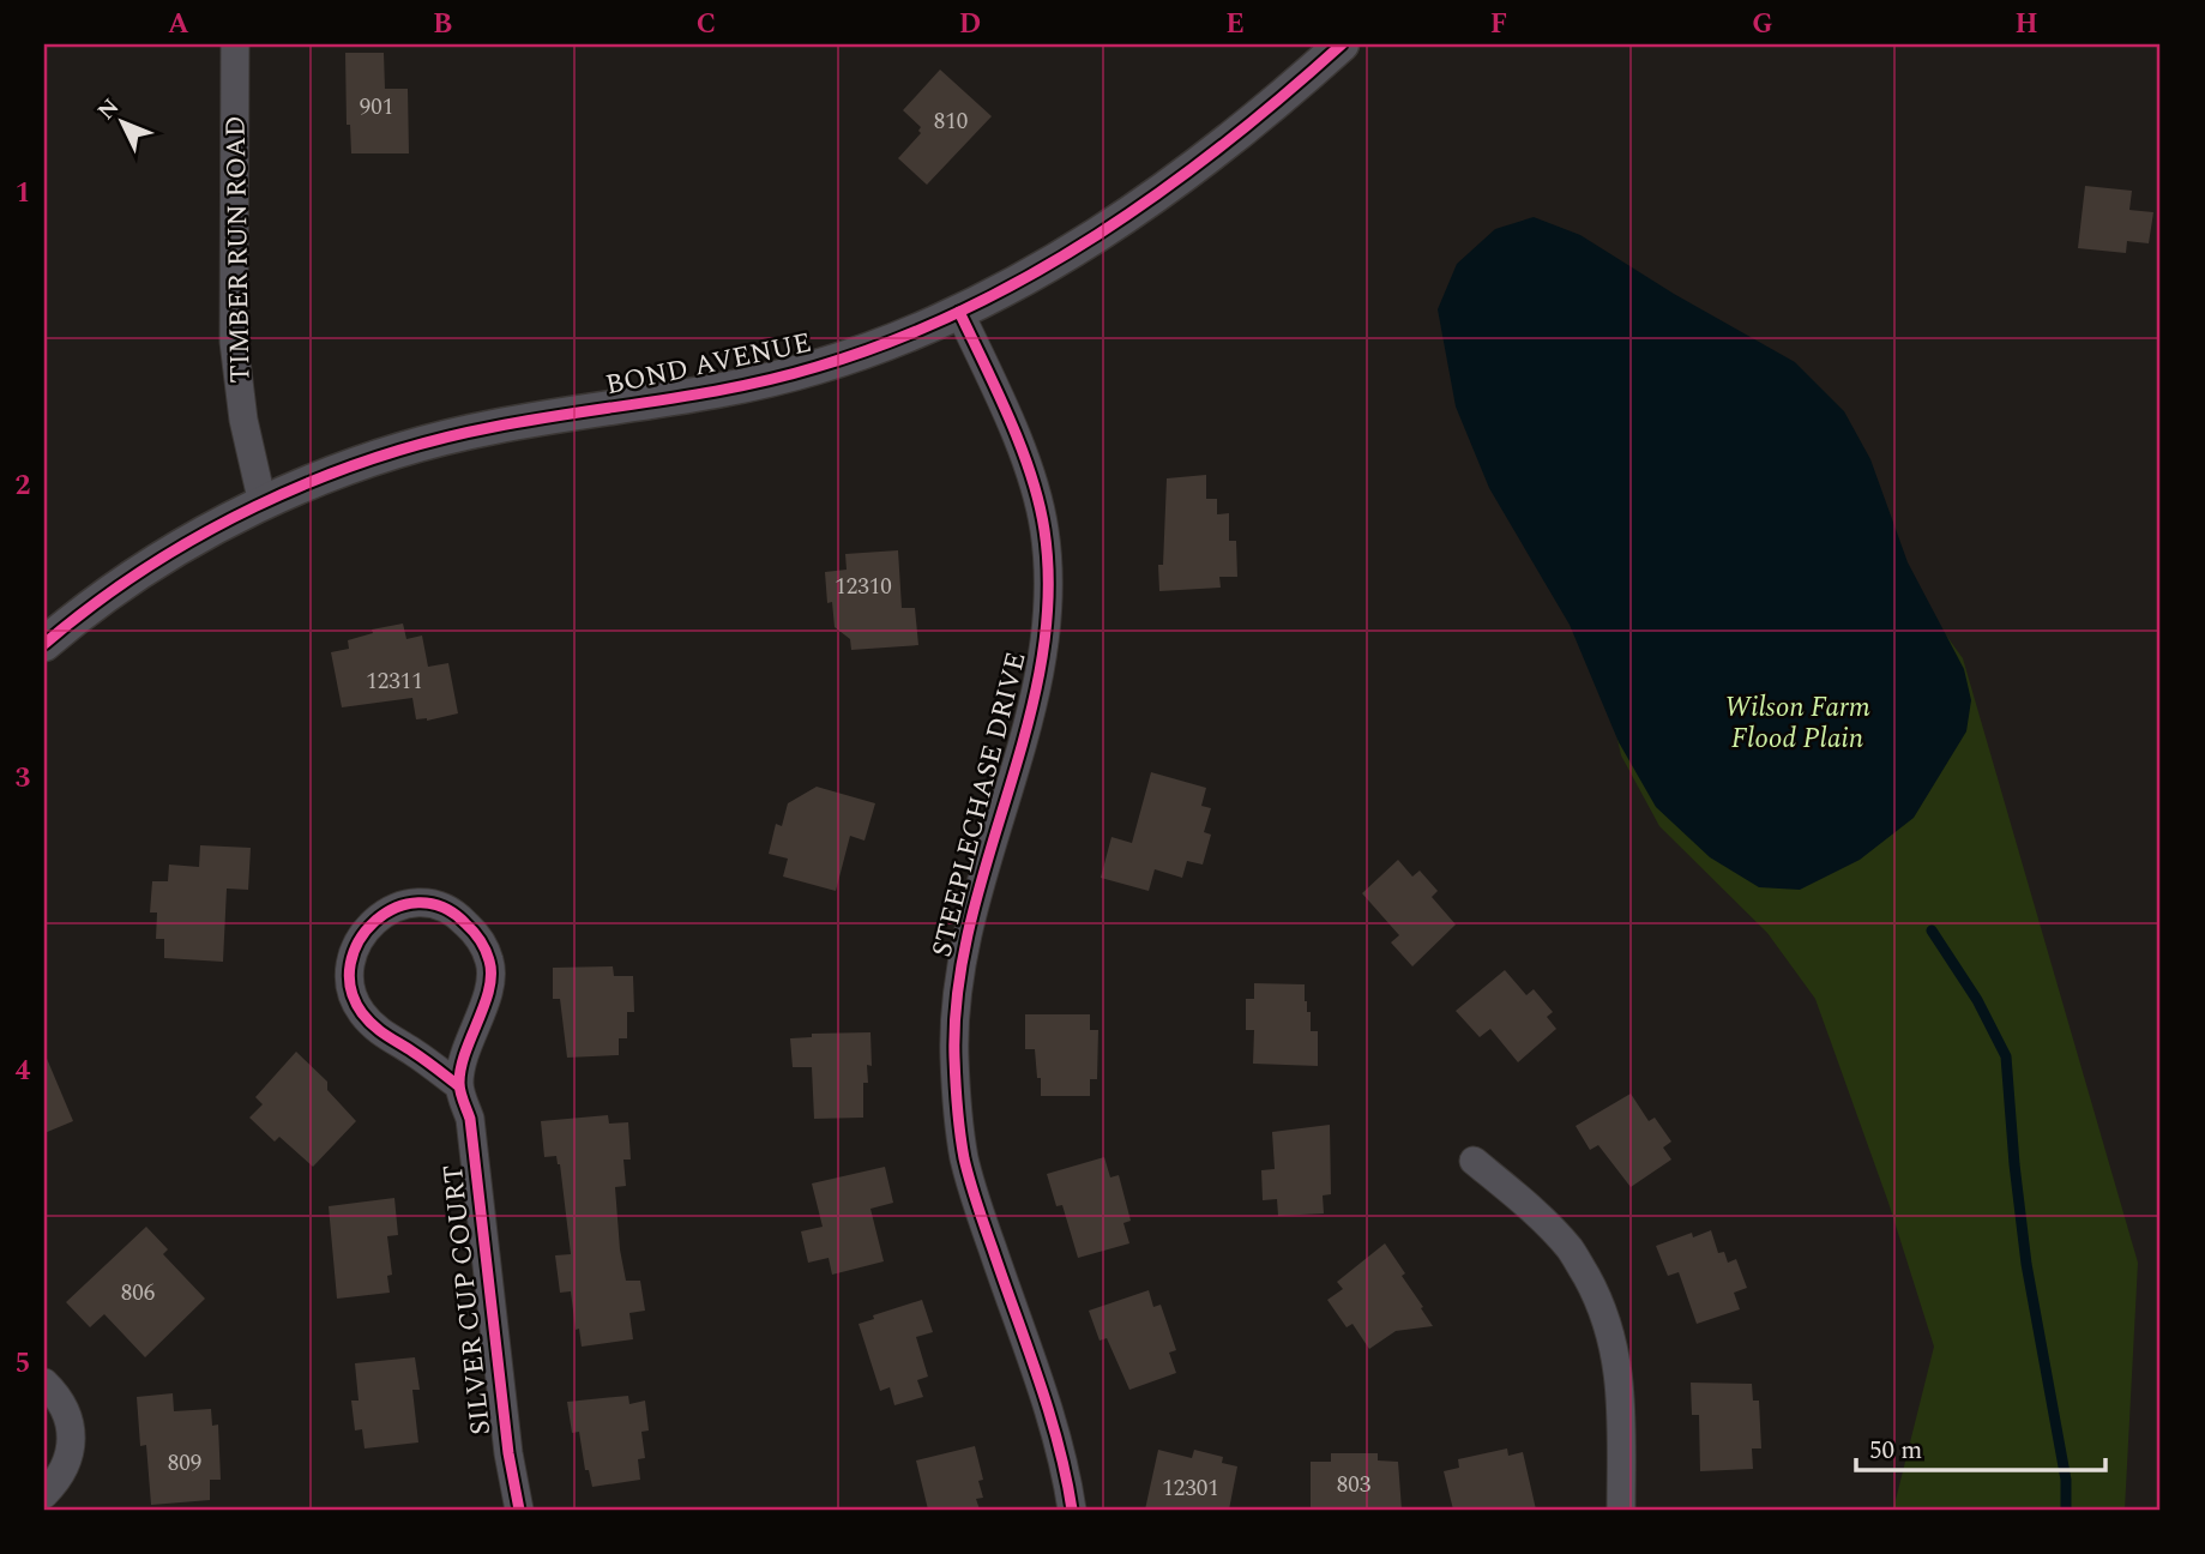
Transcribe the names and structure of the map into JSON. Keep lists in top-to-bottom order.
{
  "streets": {
    "street": [
      "TIMBER RUN ROAD",
      "BOND AVENUE",
      "STEEPLECHASE DRIVE",
      "SILVER CUP COURT"
    ]
  },
  "crossings": [
    ["TIMBER RUN ROAD", "BOND AVENUE"],
    ["BOND AVENUE", "STEEPLECHASE DRIVE"]
  ],
  "parks": ["Wilson Farm Flood Plain"],
  "house_numbers": [
    "901",
    "810",
    "12310",
    "12311",
    "806",
    "809",
    "803",
    "12301"
  ],
  "scale_bar": "50 m",
  "north": "top left",
  "grid": {
    "columns": [
      "A",
      "B",
      "C",
      "D",
      "E",
      "F",
      "G",
      "H"
    ],
    "rows": [
      "1",
      "2",
      "3",
      "4",
      "5"
    ]
  }
}
